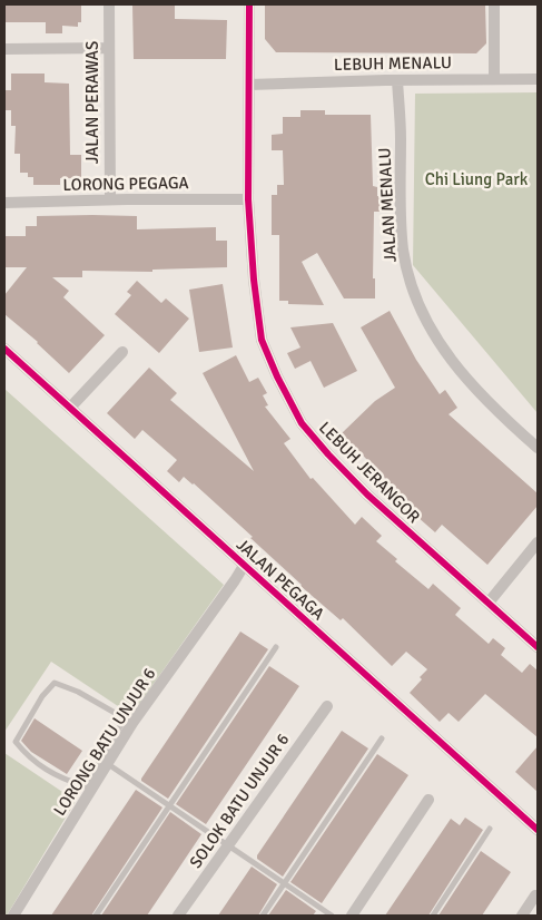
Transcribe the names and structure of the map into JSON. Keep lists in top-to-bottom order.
{
  "streets": {
    "street": [
      "LEBUH MENALU",
      "JALAN PERAWAS",
      "LORONG PEGAGA",
      "JALAN MENALU",
      "LEBUH JERANGOR",
      "JALAN PEGAGA",
      "LORONG BATU UNJUR 6",
      "SOLOK BATU UNJUR 6"
    ]
  },
  "crossings": [
    ["LEBUH MENALU", "JALAN MENALU"],
    ["LEBUH MENALU", "LEBUH JERANGOR"],
    ["JALAN PERAWAS", "LORONG PEGAGA"],
    ["LORONG PEGAGA", "LEBUH JERANGOR"],
    ["JALAN PEGAGA", "LORONG BATU UNJUR 6"]
  ],
  "parks": ["Chi Liung Park"]
}
